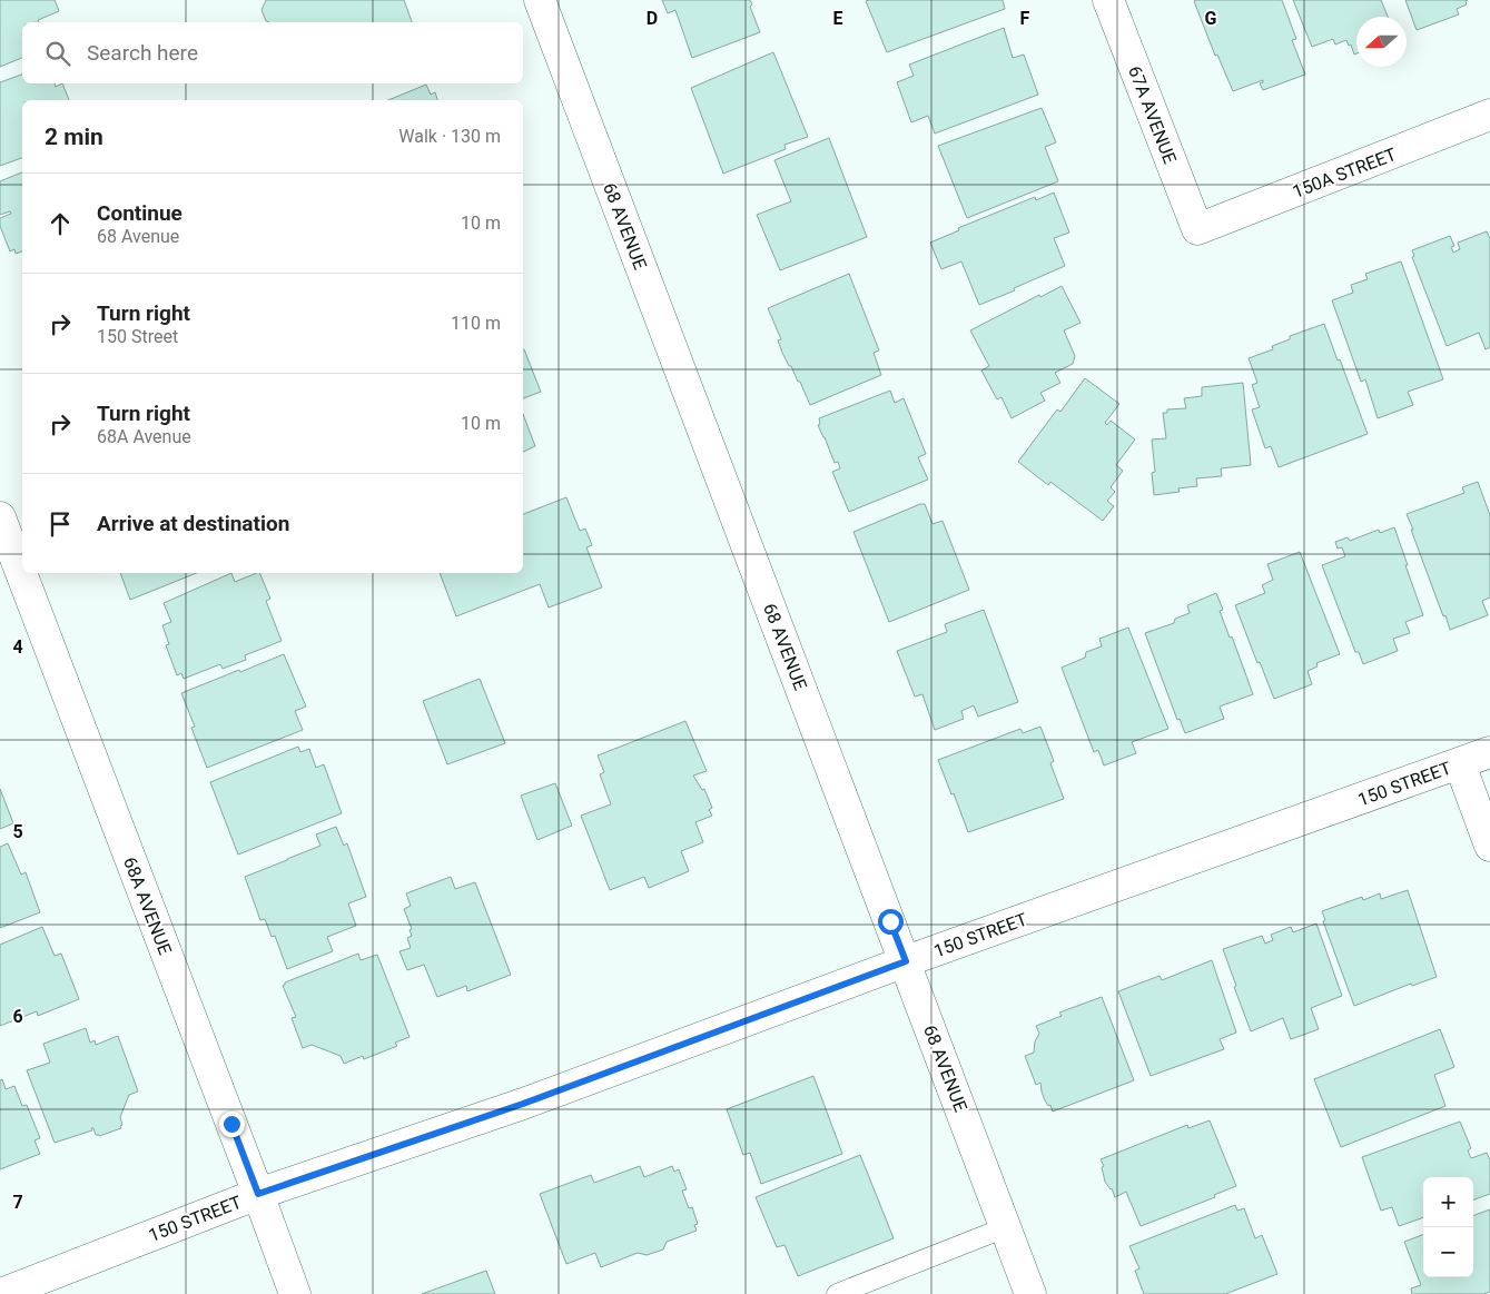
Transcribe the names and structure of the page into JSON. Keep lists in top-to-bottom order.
{
  "streets": {
    "street": [
      "67A AVENUE",
      "150A STREET",
      "68 AVENUE",
      "150 STREET",
      "68A AVENUE"
    ]
  },
  "crossings": [
    ["67A AVENUE", "150A STREET"],
    ["68 AVENUE", "150 STREET"],
    ["150 STREET", "68A AVENUE"]
  ],
  "north": "left",
  "page": {
    "search": "Search here",
    "heading": ["2 min", "Walk · 130 m"],
    "list": [
      ["Continue", "68 Avenue", "10 m"],
      ["Turn right", "150 Street", "110 m"],
      ["Turn right", "68A Avenue", "10 m"],
      "Arrive at destination"
    ],
    "map_buttons": ["+", "−"]
  },
  "grid": {
    "columns": [
      "D",
      "E",
      "F",
      "G"
    ],
    "rows": [
      "4",
      "5",
      "6",
      "7"
    ]
  }
}
